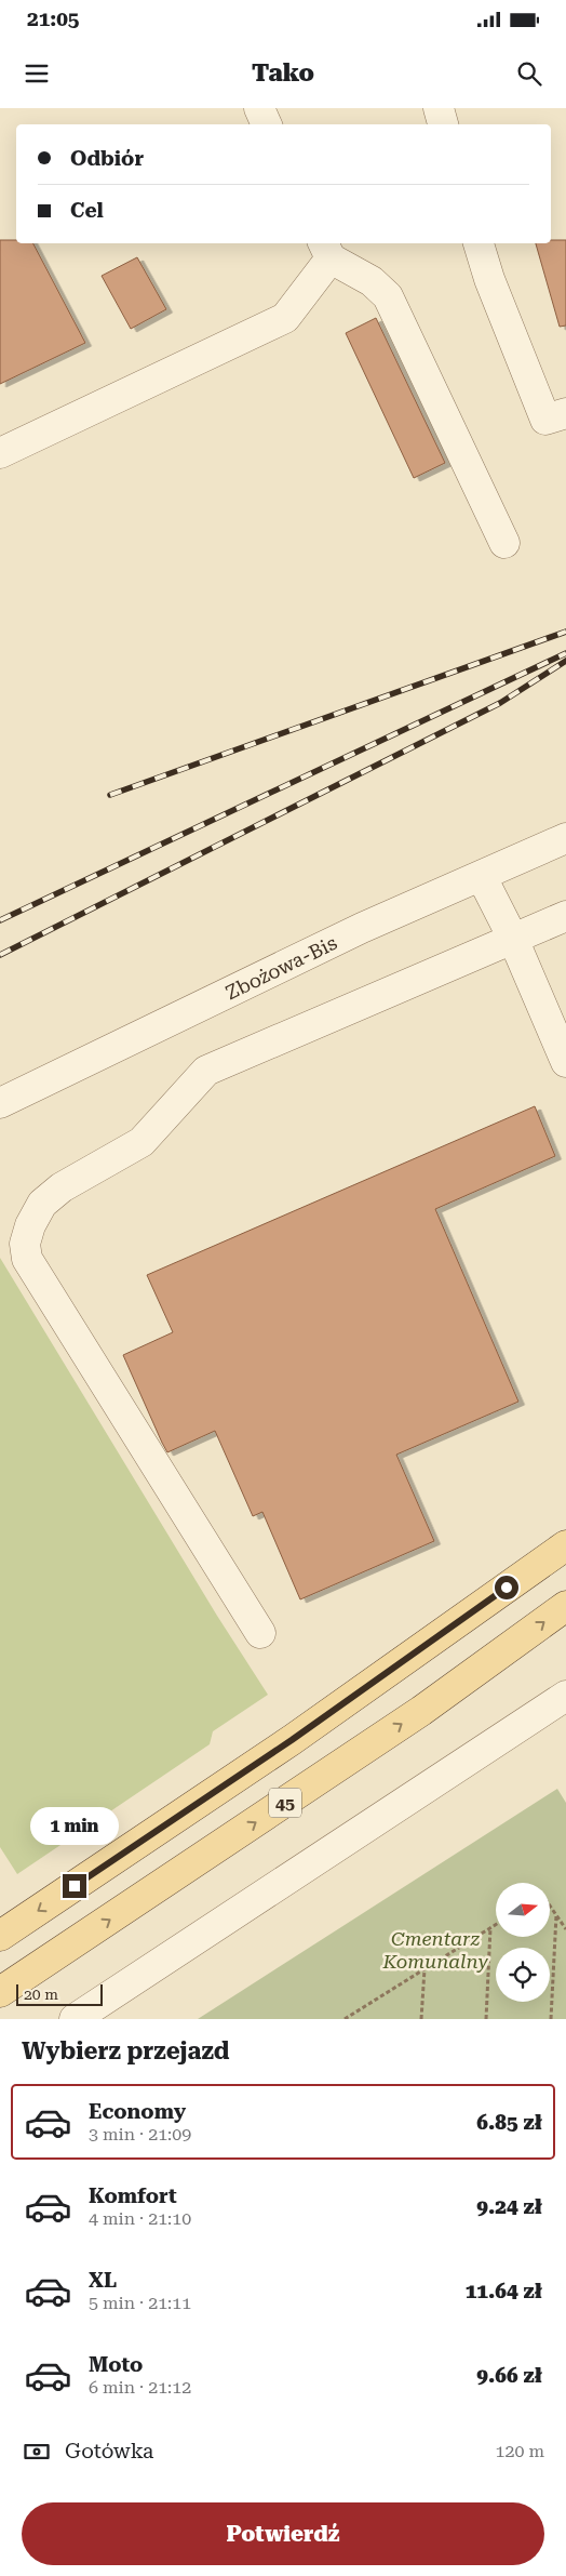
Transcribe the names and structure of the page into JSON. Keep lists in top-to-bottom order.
{
  "streets": {
    "main road": ["45"],
    "street": ["Zbożowa-Bis"]
  },
  "parks": ["Cmentarz Komunalny"],
  "scale_bar": "20 m",
  "north": "right",
  "page": {
    "status": "21:05",
    "header": "Tako",
    "banner": ["Odbiór", "Cel"],
    "bubble": "1 min",
    "scale": "20 m",
    "heading": "Wybierz przejazd",
    "list": [
      {
        "name": "Economy",
        "note": "3 min · 21:09",
        "value": "6.85 zł"
      },
      {
        "name": "Komfort",
        "note": "4 min · 21:10",
        "value": "9.24 zł"
      },
      {
        "name": "XL",
        "note": "5 min · 21:11",
        "value": "11.64 zł"
      },
      {
        "name": "Moto",
        "note": "6 min · 21:12",
        "value": "9.66 zł"
      }
    ],
    "pay": ["Gotówka", "120 m"],
    "buttons": "Potwierdź"
  }
}
